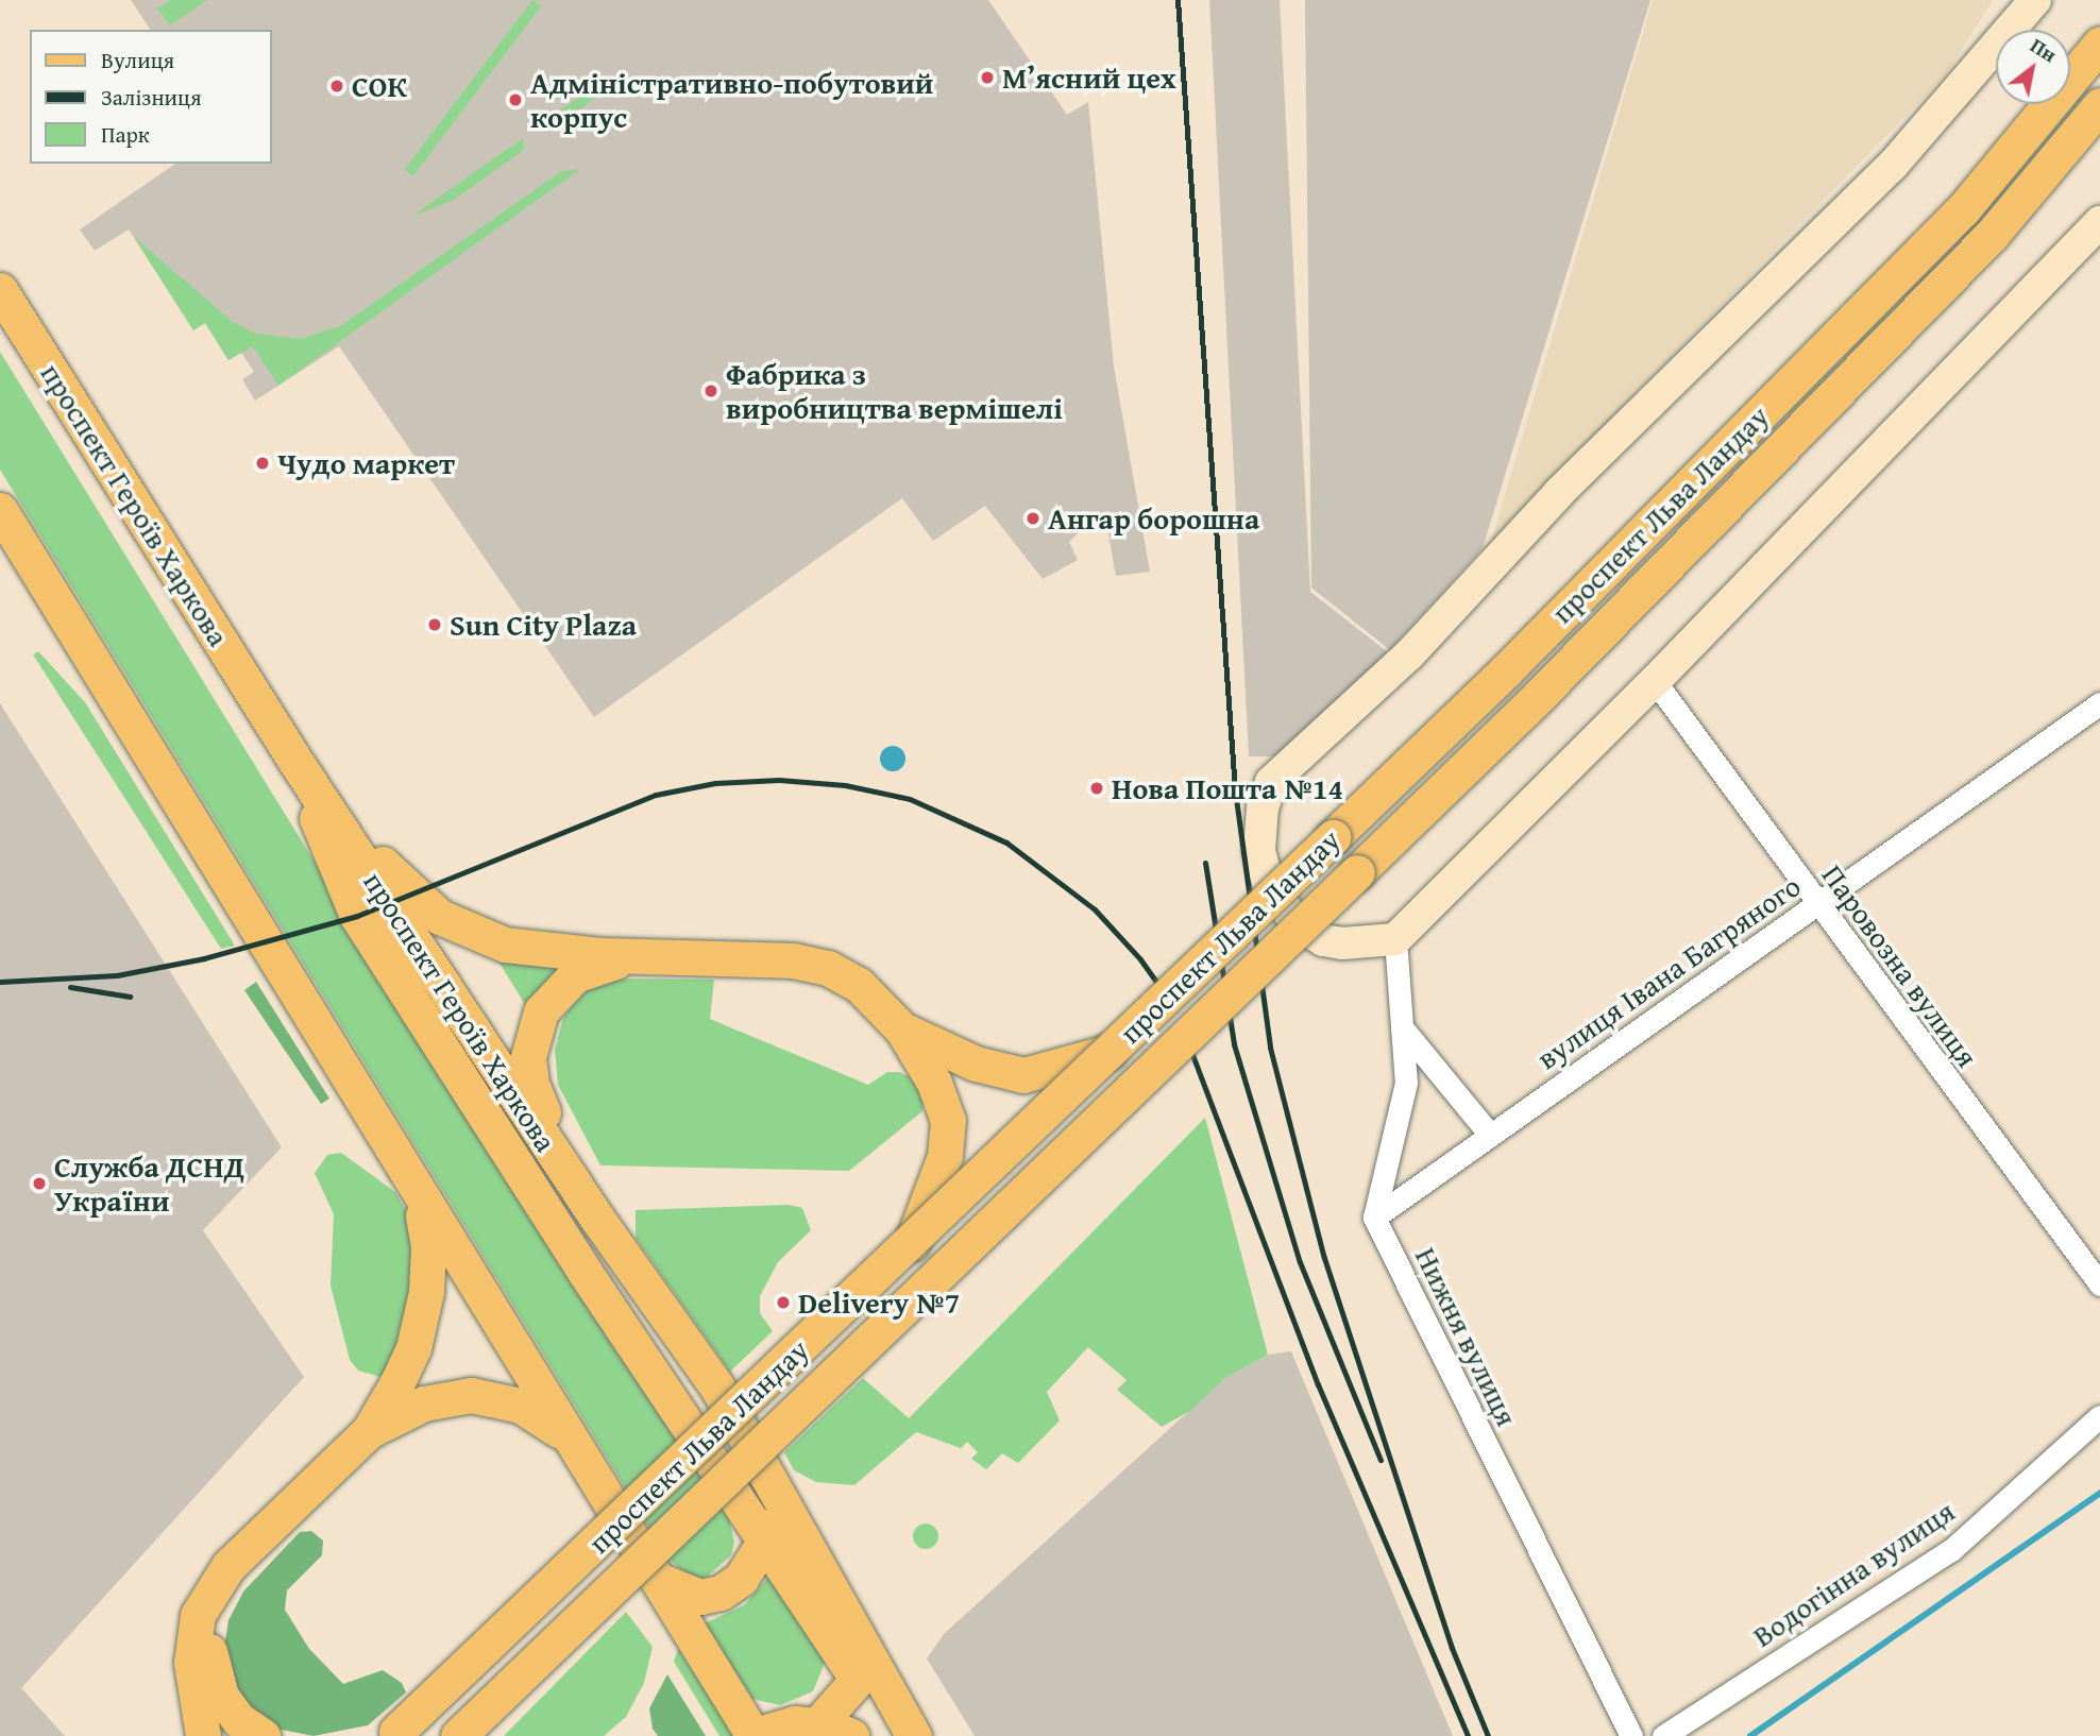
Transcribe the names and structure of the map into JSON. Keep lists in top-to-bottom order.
{
  "streets": {
    "main road": ["проспект Героїв Харкова", "проспект Льва Ландау"],
    "street": [
      "Паровозна вулиця",
      "вулиця Івана Багряного",
      "Нижня вулиця",
      "Водогінна вулиця"
    ]
  },
  "crossings": [
    ["Паровозна вулиця", "вулиця Івана Багряного"],
    ["вулиця Івана Багряного", "Нижня вулиця"]
  ],
  "places": [
    "М’ясний цех",
    "СОК",
    "Адміністративно-побутовий корпус",
    "Фабрика з виробництва вермішелі",
    "Чудо маркет",
    "Ангар борошна",
    "Sun City Plaza",
    "Нова Пошта №14",
    "Служба ДСНД України",
    "Delivery №7"
  ],
  "legend": ["Вулиця", "Залізниця", "Парк"],
  "north": "top right"
}
